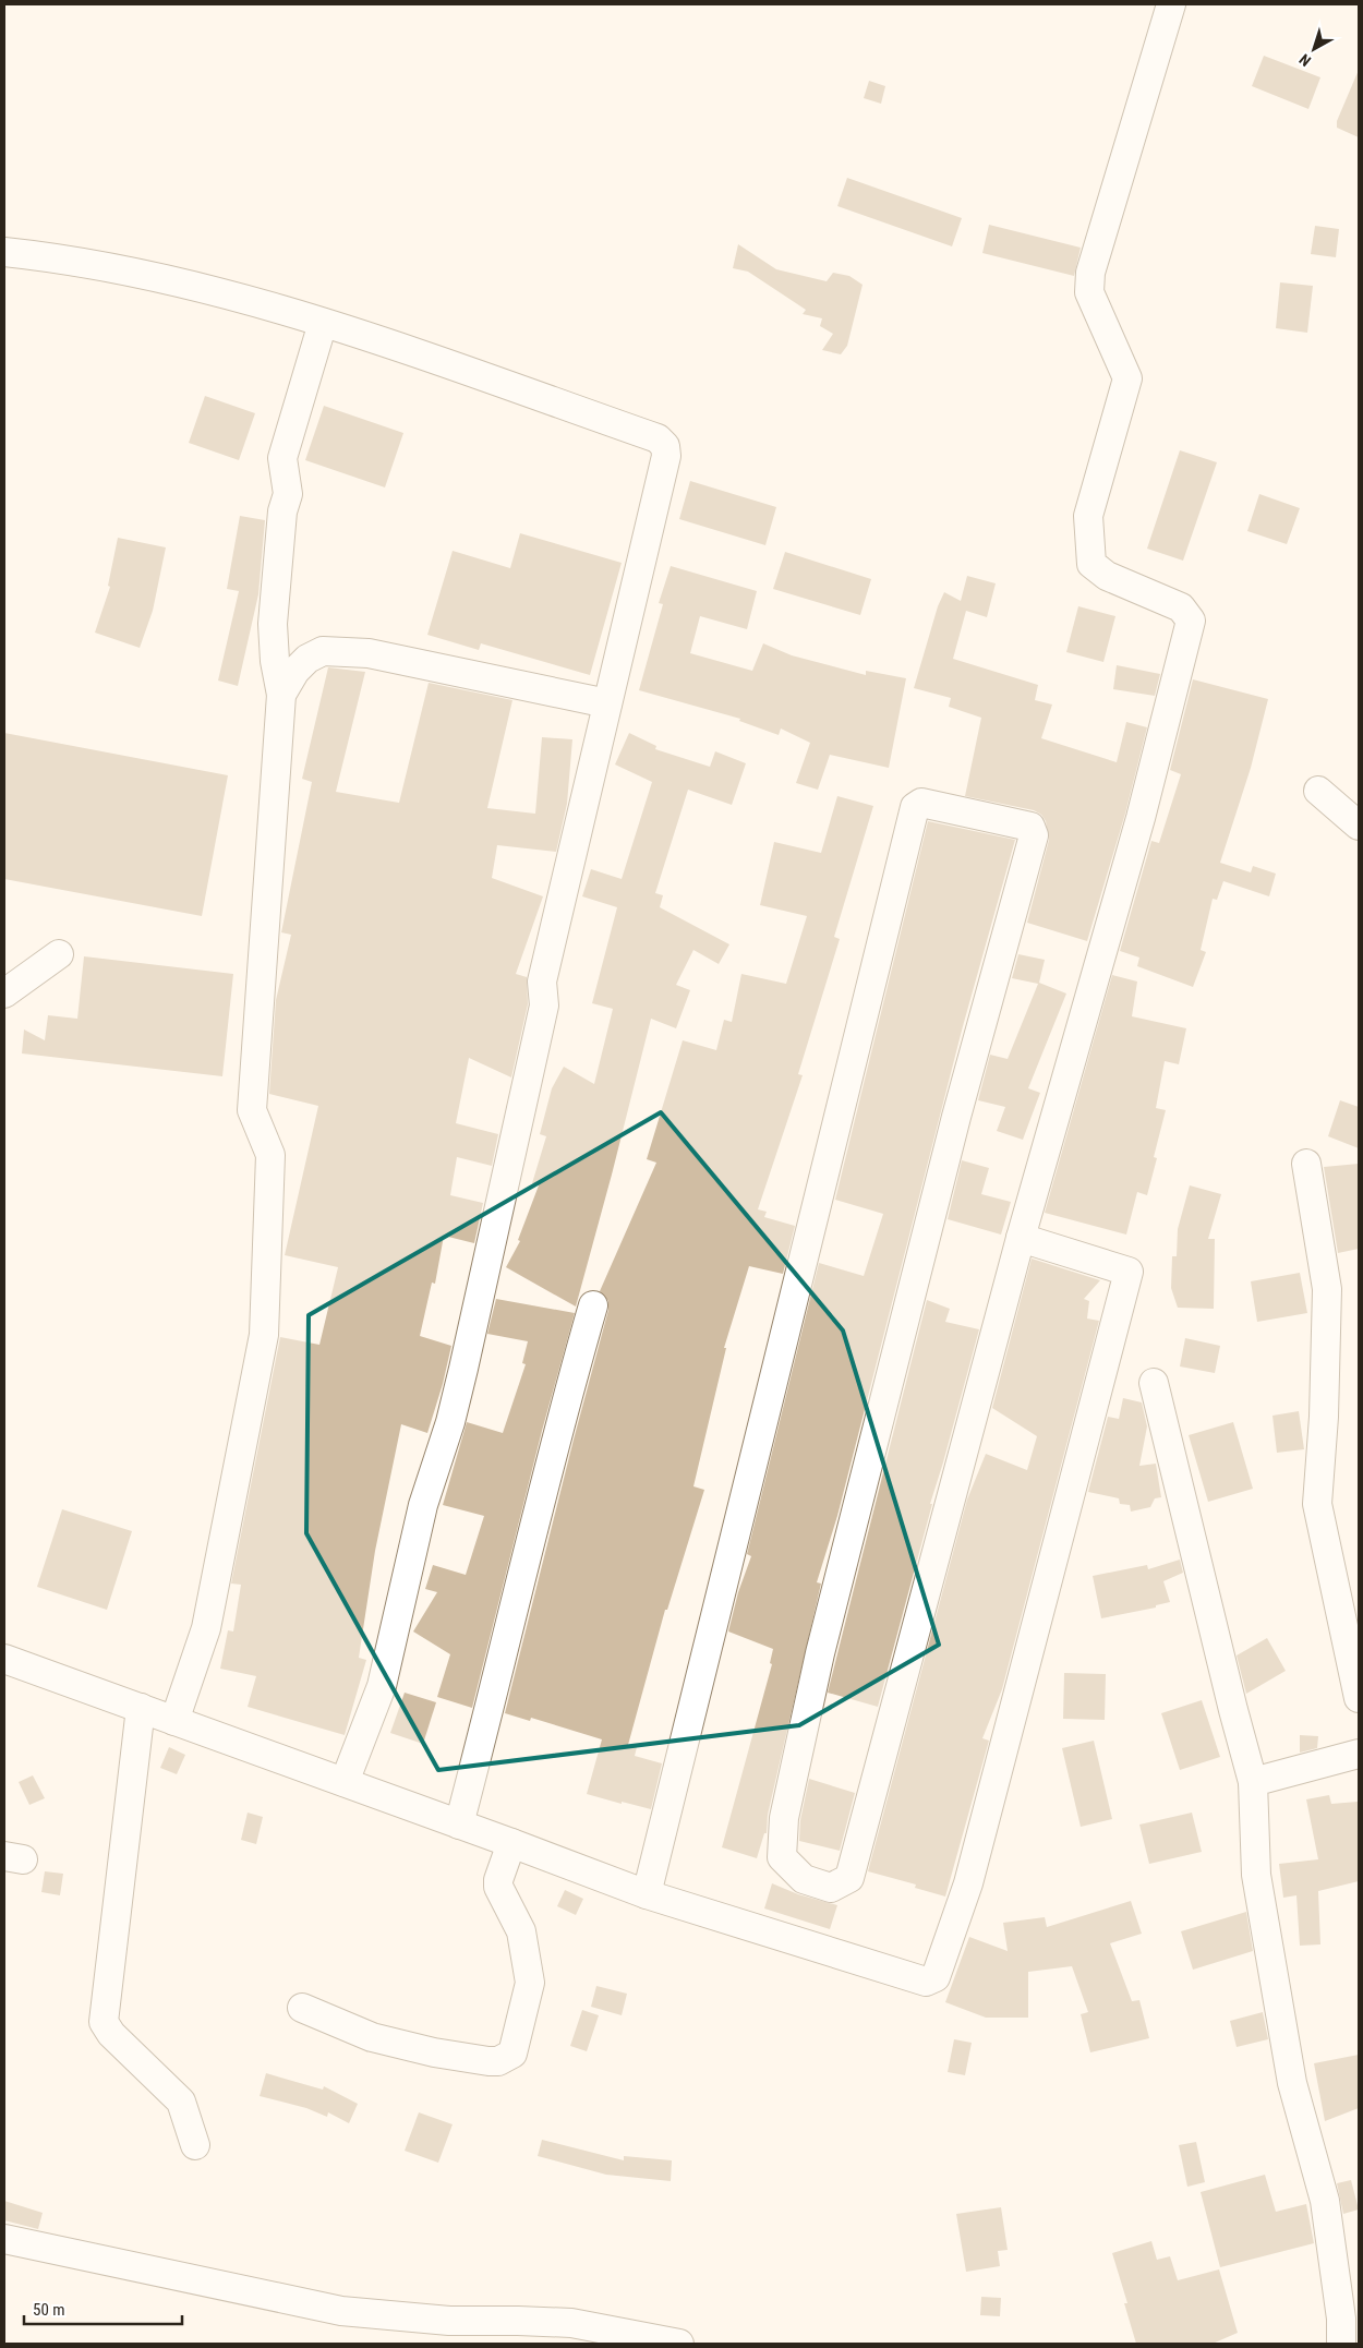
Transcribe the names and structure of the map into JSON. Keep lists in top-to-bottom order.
{
  "scale_bar": "50 m",
  "north": "bottom left"
}
